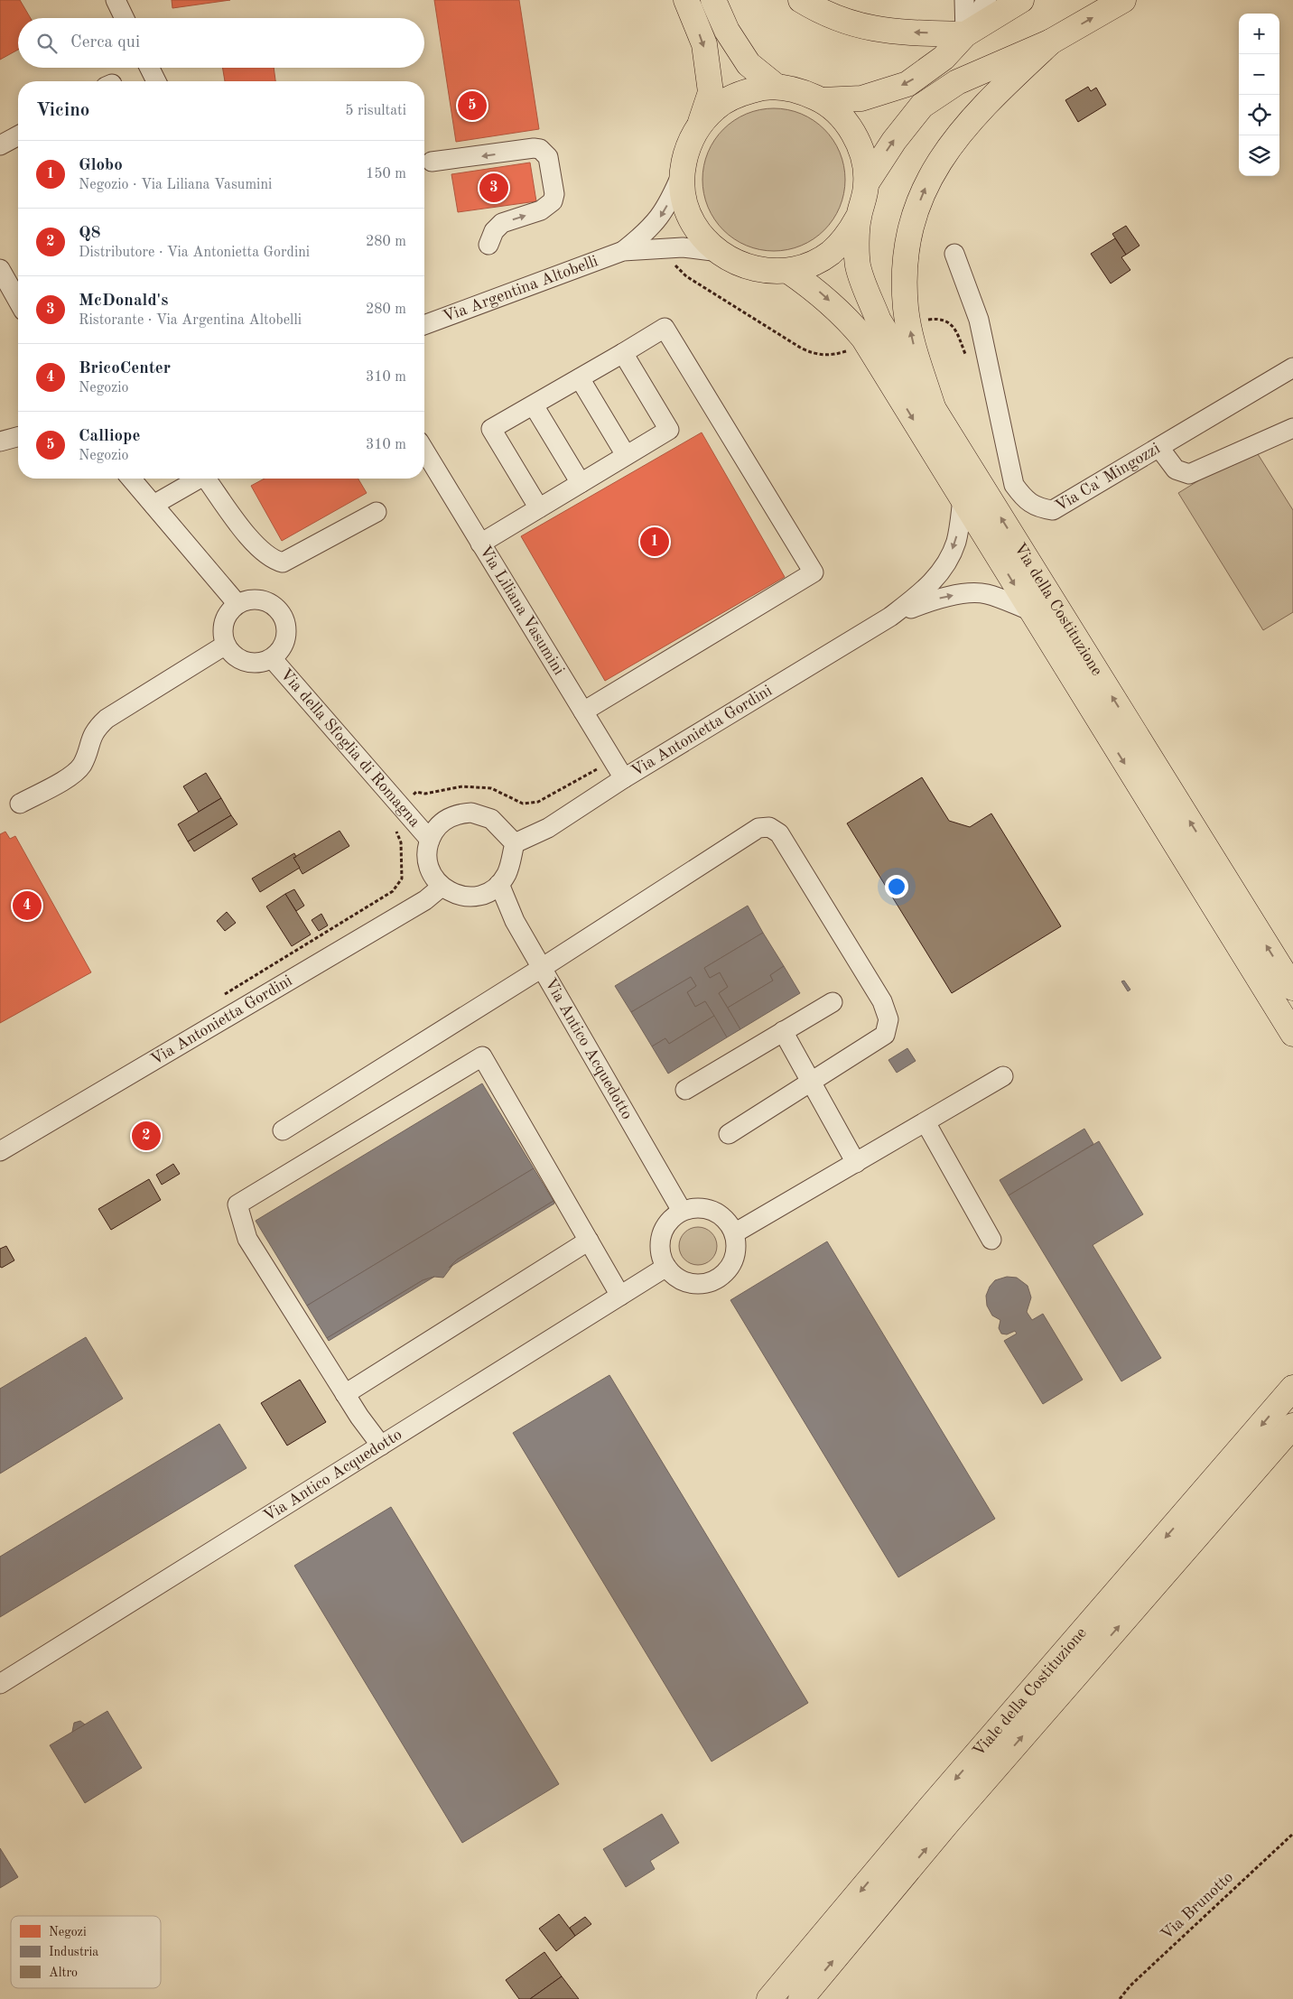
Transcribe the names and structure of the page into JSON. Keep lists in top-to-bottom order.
{
  "streets": {
    "main road": ["Via della Costituzione", "Viale della Costituzione"],
    "street": [
      "Via Argentina Altobelli",
      "Via Ca' Mingozzi",
      "Via Liliana Vasumini",
      "Via Antonietta Gordini",
      "Via della Sfoglia di Romagna",
      "Via Antico Acquedotto"
    ],
    "path": ["Via Brunotto"]
  },
  "crossings": [
    ["Via Liliana Vasumini", "Via Antonietta Gordini"],
    ["Via Antonietta Gordini", "Via della Sfoglia di Romagna"],
    ["Via Antonietta Gordini", "Via Antico Acquedotto"],
    ["Via della Sfoglia di Romagna", "Via Antico Acquedotto"]
  ],
  "legend": ["Negozi", "Industria", "Altro"],
  "page": {
    "map_buttons": ["+", "−"],
    "search": "Cerca qui",
    "heading": ["Vicino", "5 risultati"],
    "pins": [
      "5",
      "3",
      "1",
      "4",
      "2"
    ],
    "list": [
      {
        "mark": "1",
        "name": "Globo",
        "note": "Negozio · Via Liliana Vasumini",
        "value": "150 m"
      },
      {
        "mark": "2",
        "name": "Q8",
        "note": "Distributore · Via Antonietta Gordini",
        "value": "280 m"
      },
      {
        "mark": "3",
        "name": "McDonald's",
        "note": "Ristorante · Via Argentina Altobelli",
        "value": "280 m"
      },
      {
        "mark": "4",
        "name": "BricoCenter",
        "note": "Negozio",
        "value": "310 m"
      },
      {
        "mark": "5",
        "name": "Calliope",
        "note": "Negozio",
        "value": "310 m"
      }
    ]
  }
}
